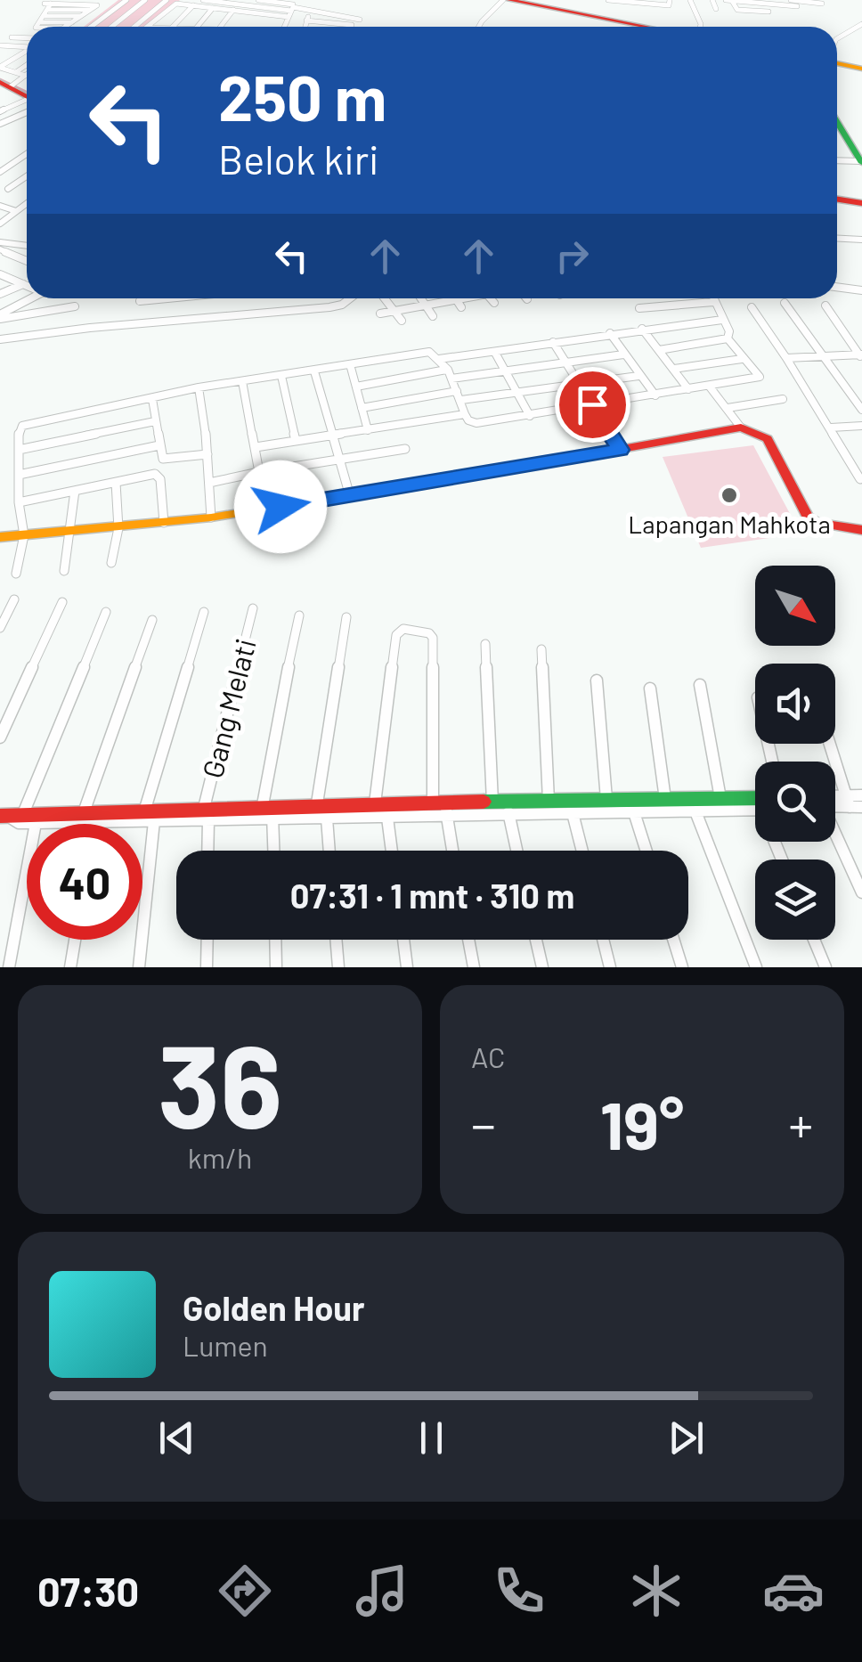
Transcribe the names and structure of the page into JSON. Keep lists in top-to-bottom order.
{
  "streets": {
    "street": ["Gang Melati"]
  },
  "places": ["Lapangan Mahkota"],
  "north": "bottom right",
  "page": {
    "turn": ["250 m", "Belok kiri"],
    "limit": "40",
    "trip": "07:31 · 1 mnt · 310 m",
    "tile": [
      ["36", "km/h"],
      "AC"
    ],
    "heat": ["−", "19°", "+"],
    "song": ["Golden Hour", "Lumen"],
    "tabs": "07:30"
  }
}
